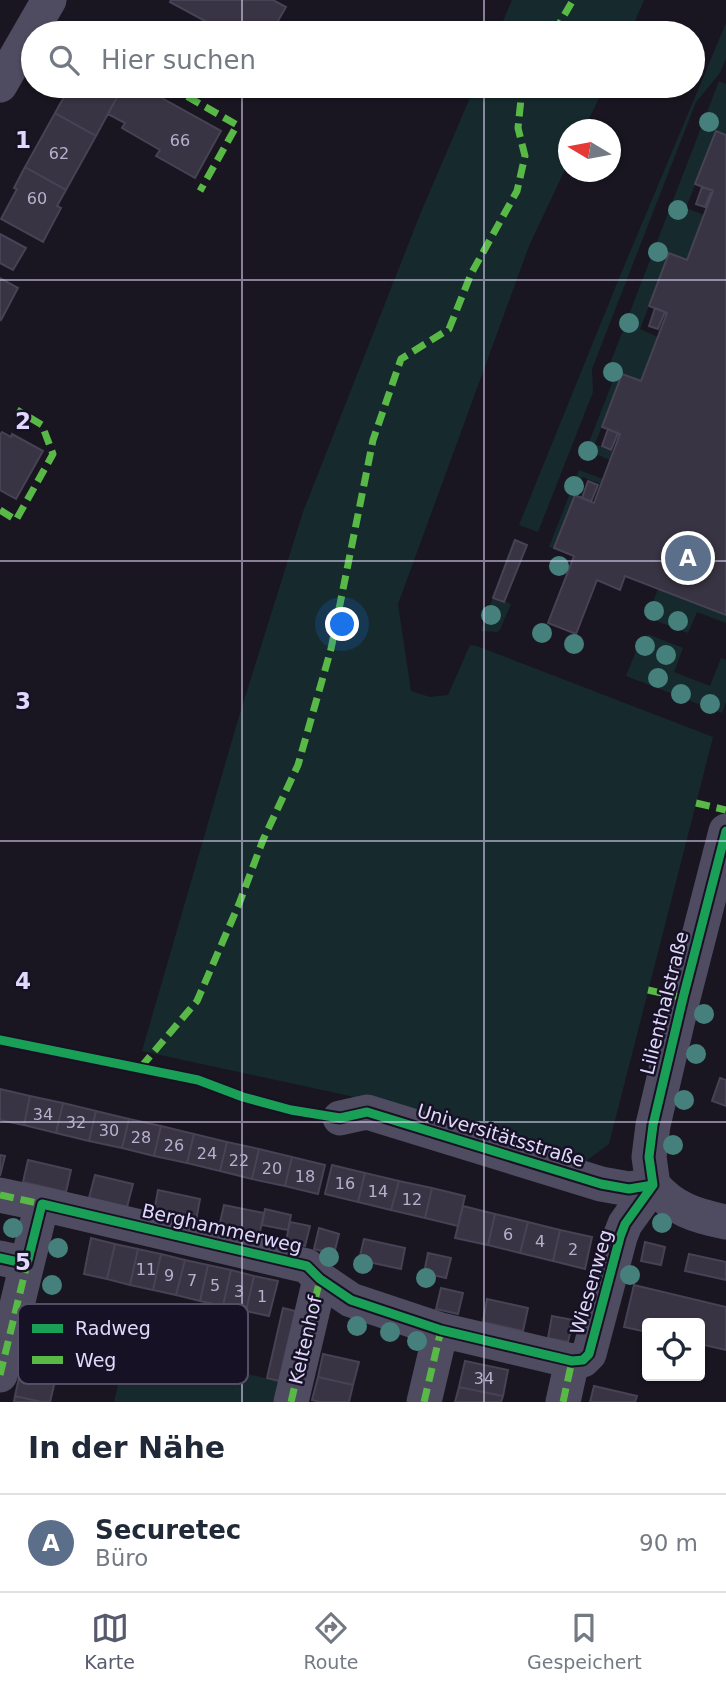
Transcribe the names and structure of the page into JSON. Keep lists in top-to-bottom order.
{
  "streets": {
    "street": [
      "Lilienthalstraße",
      "Universitätsstraße",
      "Berghammerweg",
      "Wiesenweg",
      "Keltenhof"
    ]
  },
  "crossings": [
    ["Lilienthalstraße", "Universitätsstraße"],
    ["Lilienthalstraße", "Wiesenweg"],
    ["Universitätsstraße", "Wiesenweg"],
    ["Berghammerweg", "Wiesenweg"],
    ["Berghammerweg", "Keltenhof"]
  ],
  "house_numbers": [
    "66",
    "62",
    "60",
    "34",
    "32",
    "30",
    "28",
    "26",
    "24",
    "22",
    "20",
    "18",
    "16",
    "14",
    "12",
    "6",
    "4",
    "2",
    "11",
    "9",
    "7",
    "5",
    "3",
    "1",
    "34"
  ],
  "legend": ["Radweg", "Weg"],
  "north": "left",
  "page": {
    "search": "Hier suchen",
    "pins": "A",
    "heading": "In der Nähe",
    "list": [
      {
        "mark": "A",
        "name": "Securetec",
        "note": "Büro",
        "value": "90 m"
      }
    ],
    "nav": ["Karte", "Route", "Gespeichert"]
  },
  "grid": {
    "rows": [
      "1",
      "2",
      "3",
      "4",
      "5"
    ]
  }
}
